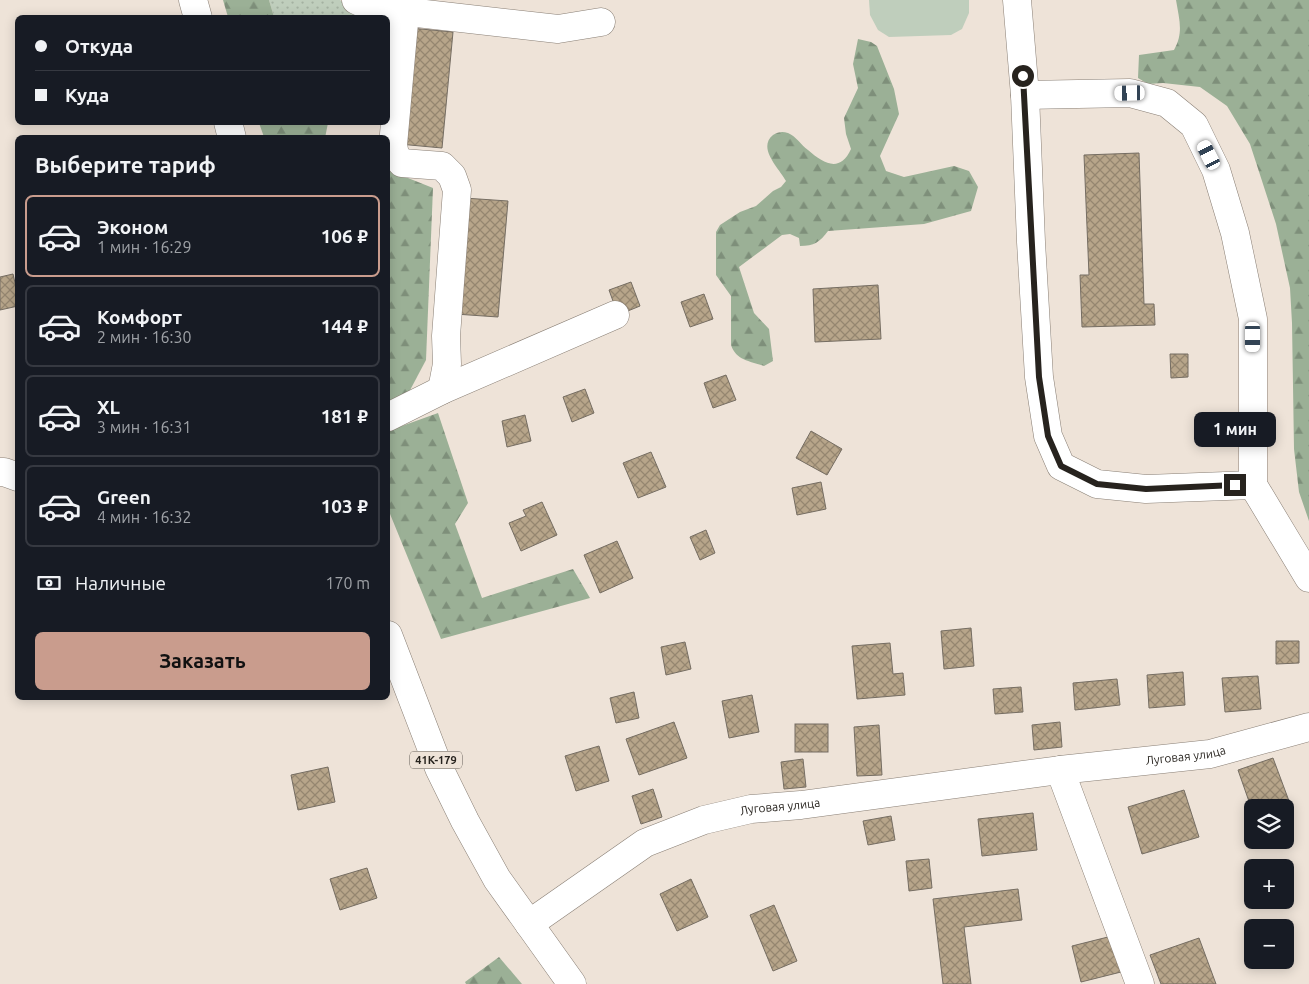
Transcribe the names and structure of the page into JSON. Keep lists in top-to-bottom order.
{
  "streets": {
    "street": ["Луговая улица", "41К-179"]
  },
  "crossings": [
    ["Луговая улица", "41К-179"]
  ],
  "page": {
    "banner": ["Откуда", "Куда"],
    "heading": "Выберите тариф",
    "list": [
      {
        "name": "Эконом",
        "note": "1 мин · 16:29",
        "value": "106 ₽"
      },
      {
        "name": "Комфорт",
        "note": "2 мин · 16:30",
        "value": "144 ₽"
      },
      {
        "name": "XL",
        "note": "3 мин · 16:31",
        "value": "181 ₽"
      },
      {
        "name": "Green",
        "note": "4 мин · 16:32",
        "value": "103 ₽"
      }
    ],
    "bubble": "1 мин",
    "pay": ["Наличные", "170 m"],
    "buttons": "Заказать",
    "map_buttons": ["+", "−"]
  }
}
